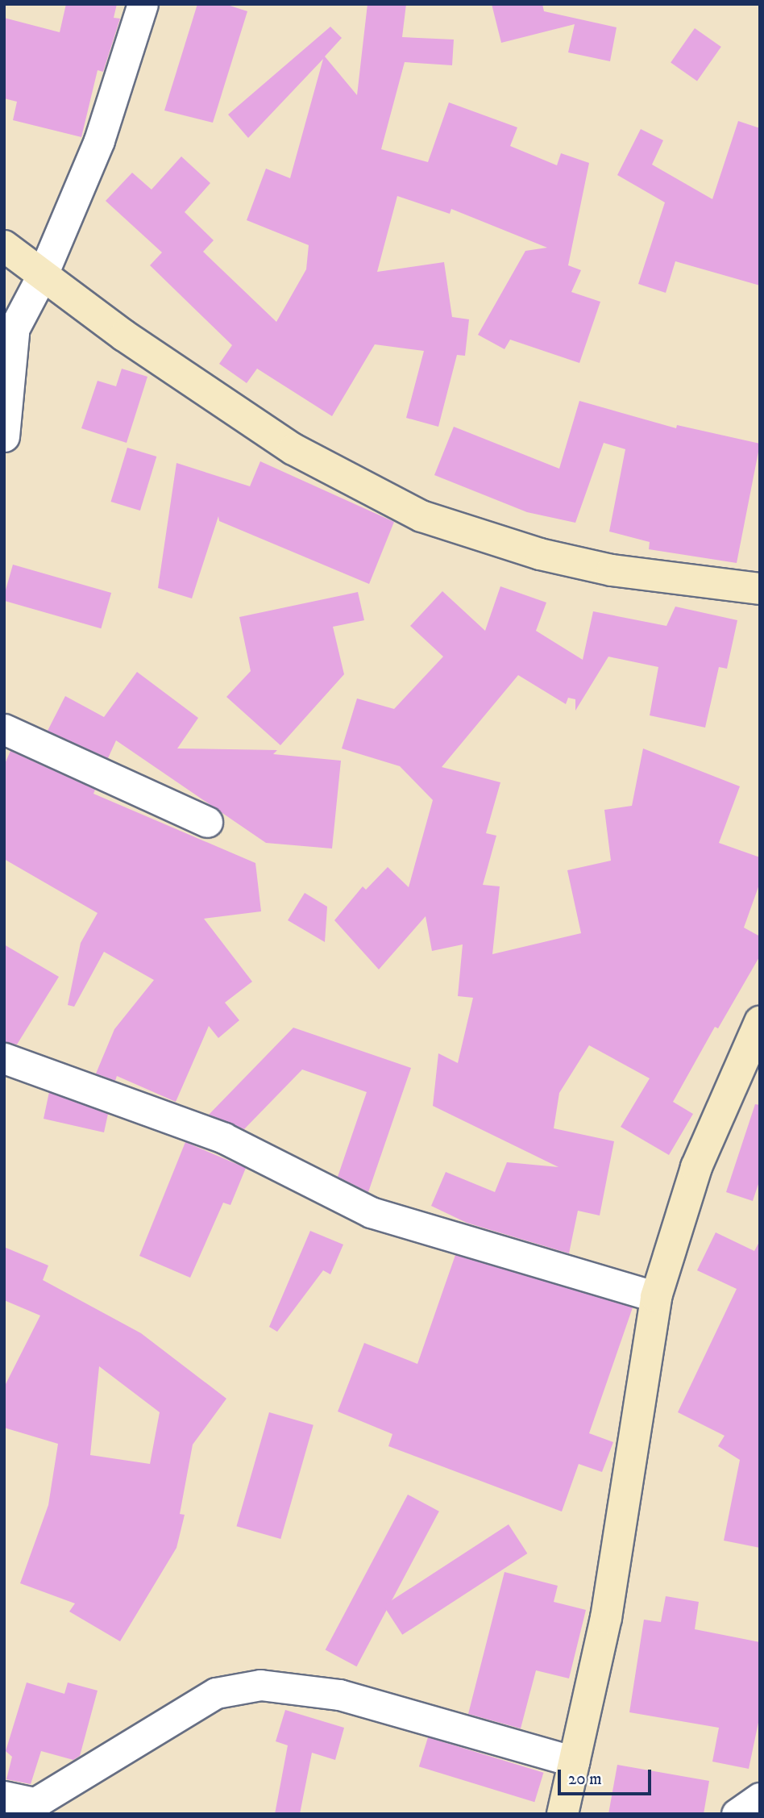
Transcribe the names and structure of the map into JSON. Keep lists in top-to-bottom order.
{
  "scale_bar": "20 m"
}
